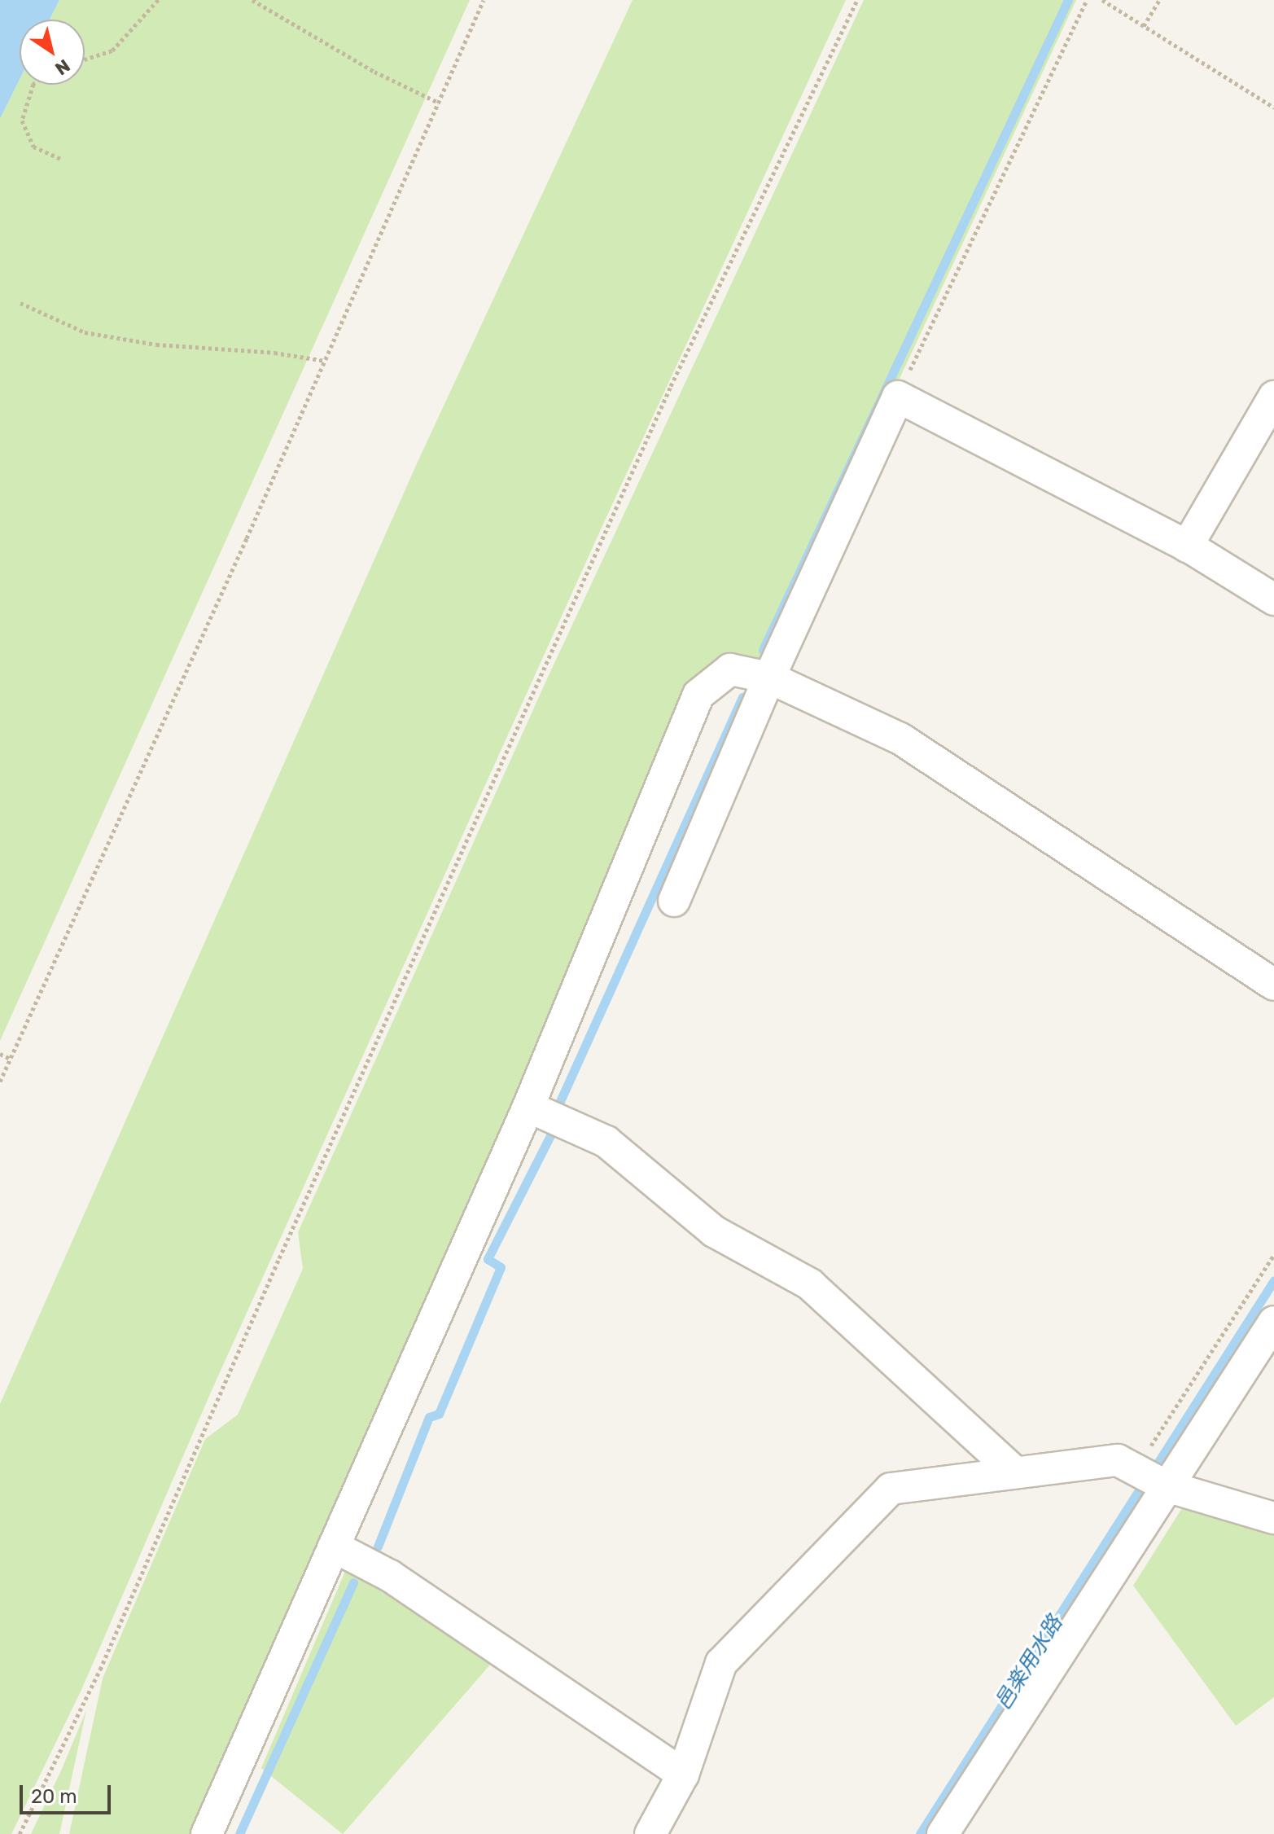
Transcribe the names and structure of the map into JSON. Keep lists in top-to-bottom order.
{
  "water": ["邑楽用水路"],
  "scale_bar": "20 m",
  "north": "bottom right"
}
